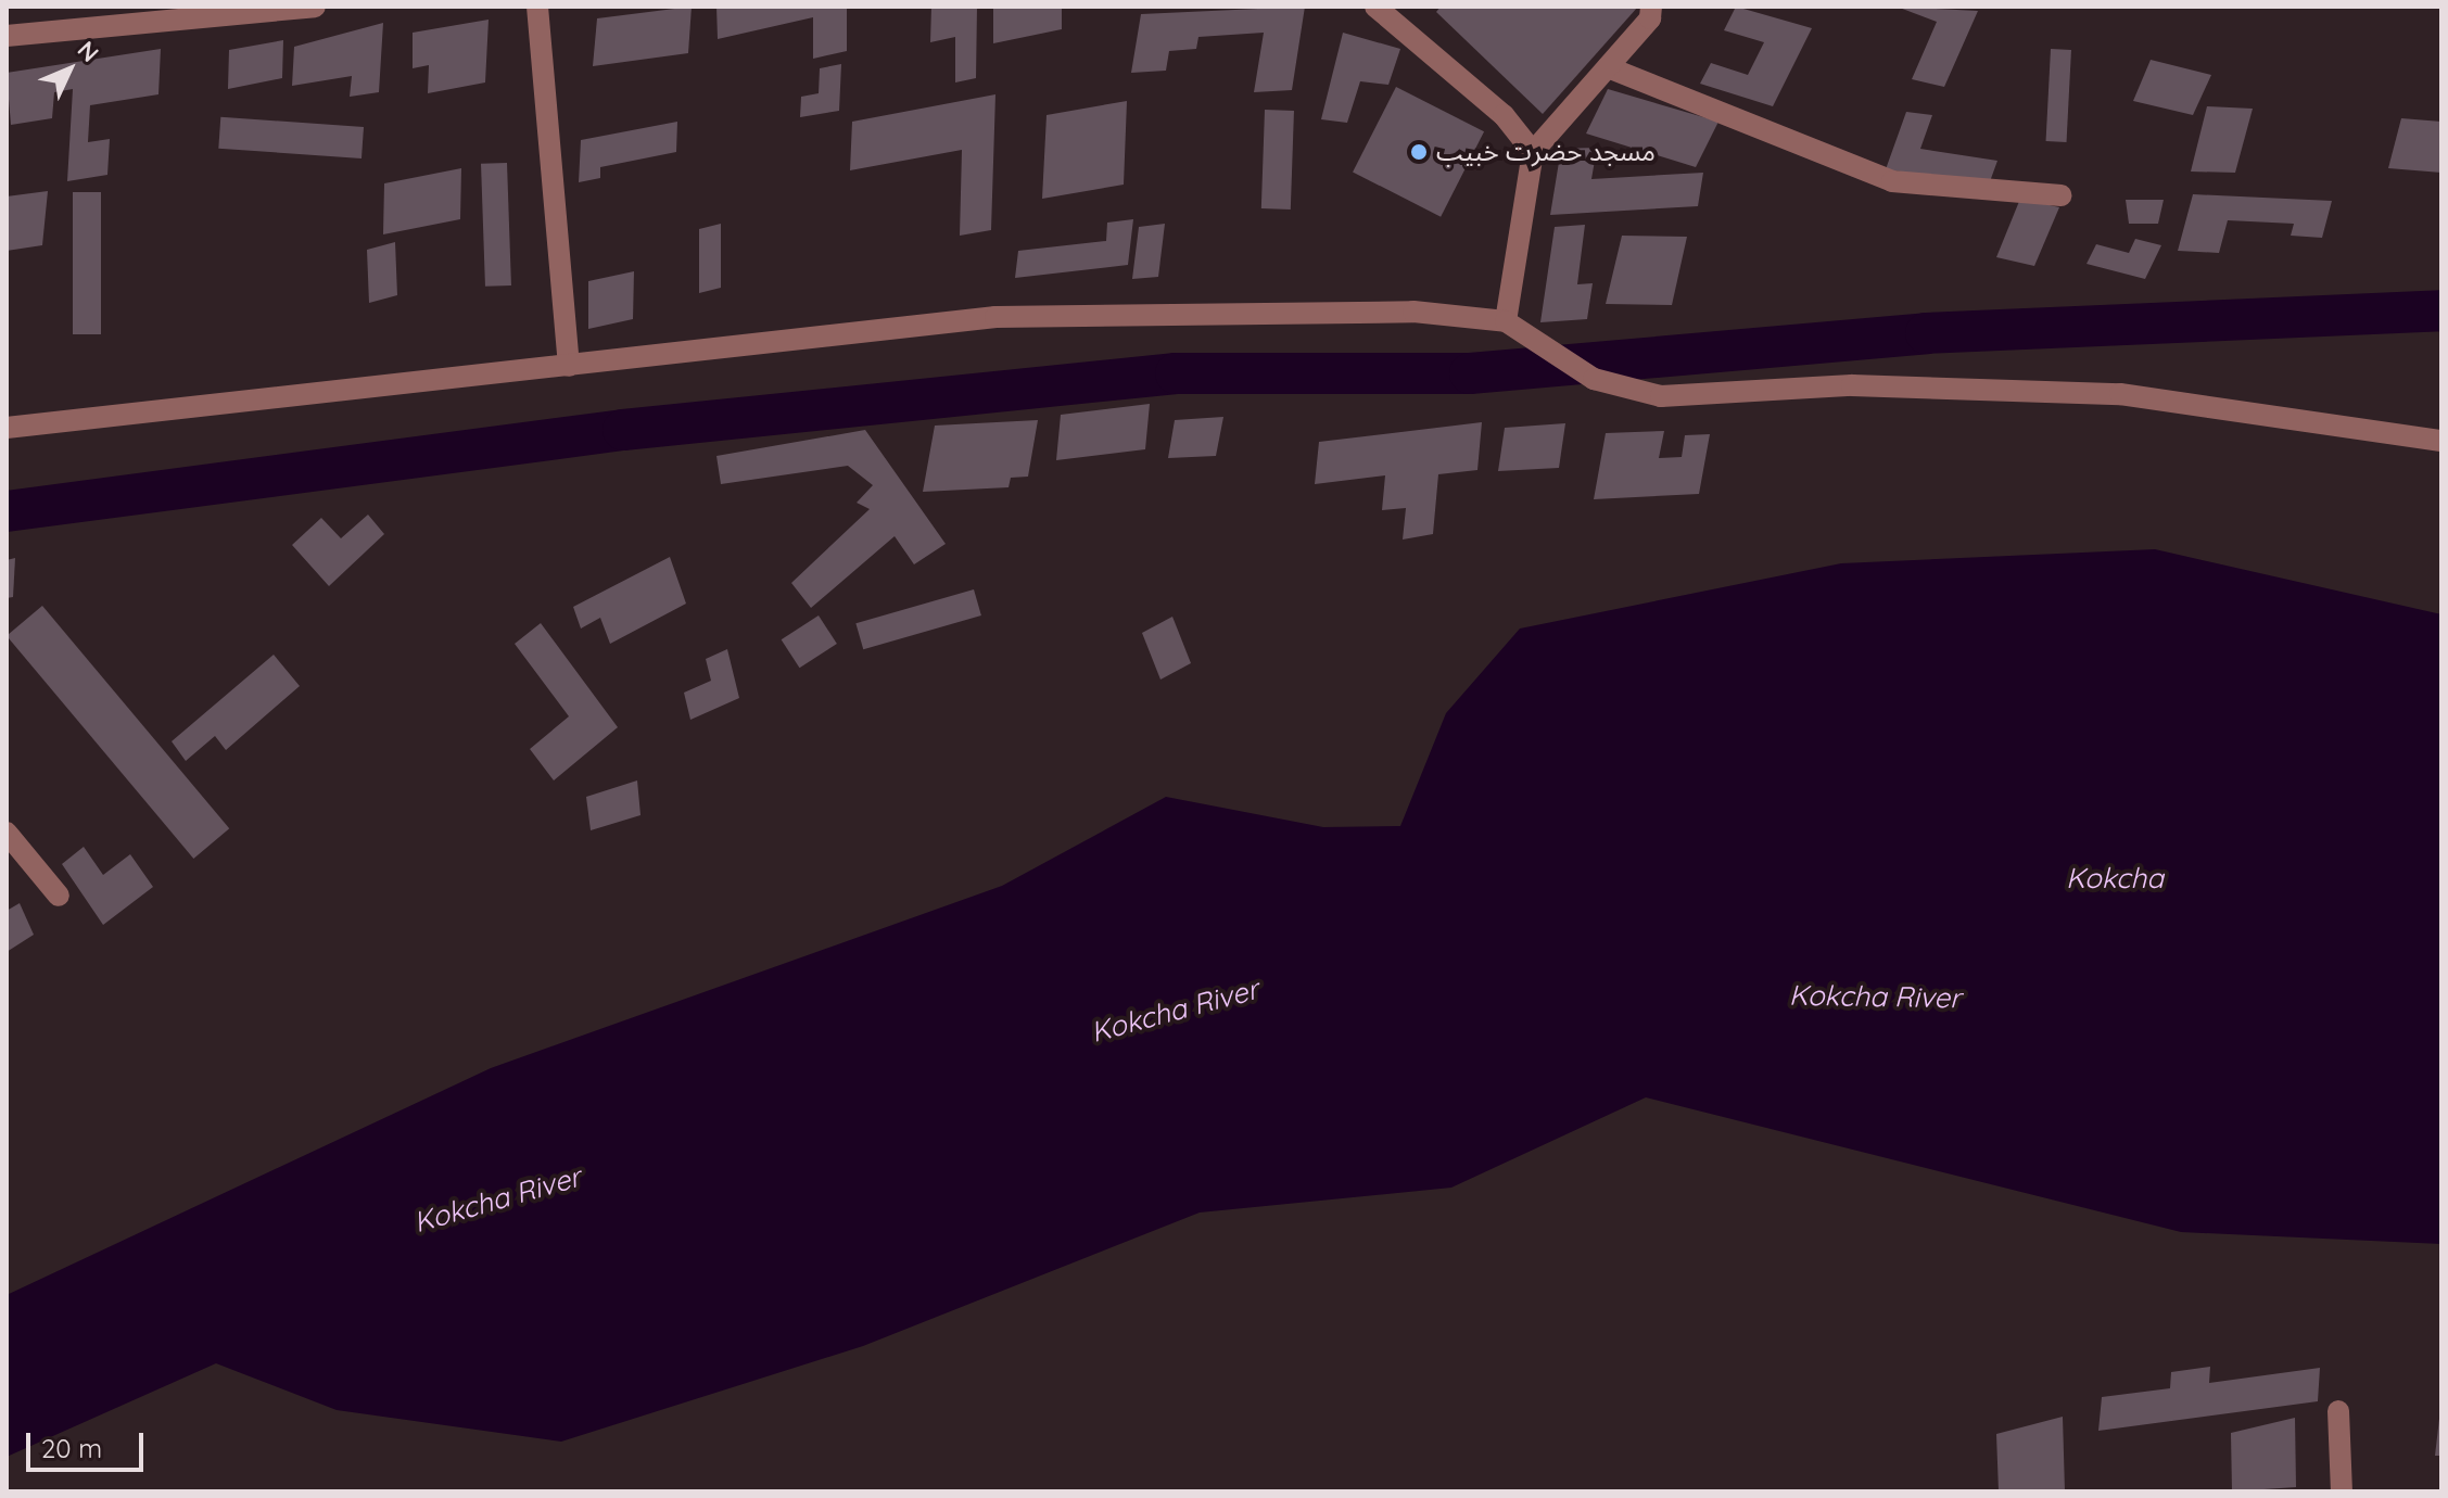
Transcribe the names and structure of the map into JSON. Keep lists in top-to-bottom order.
{
  "water": ["Kokcha", "Kokcha River"],
  "places": ["مسجد حضرت خبیب"],
  "scale_bar": "20 m",
  "north": "top right"
}
